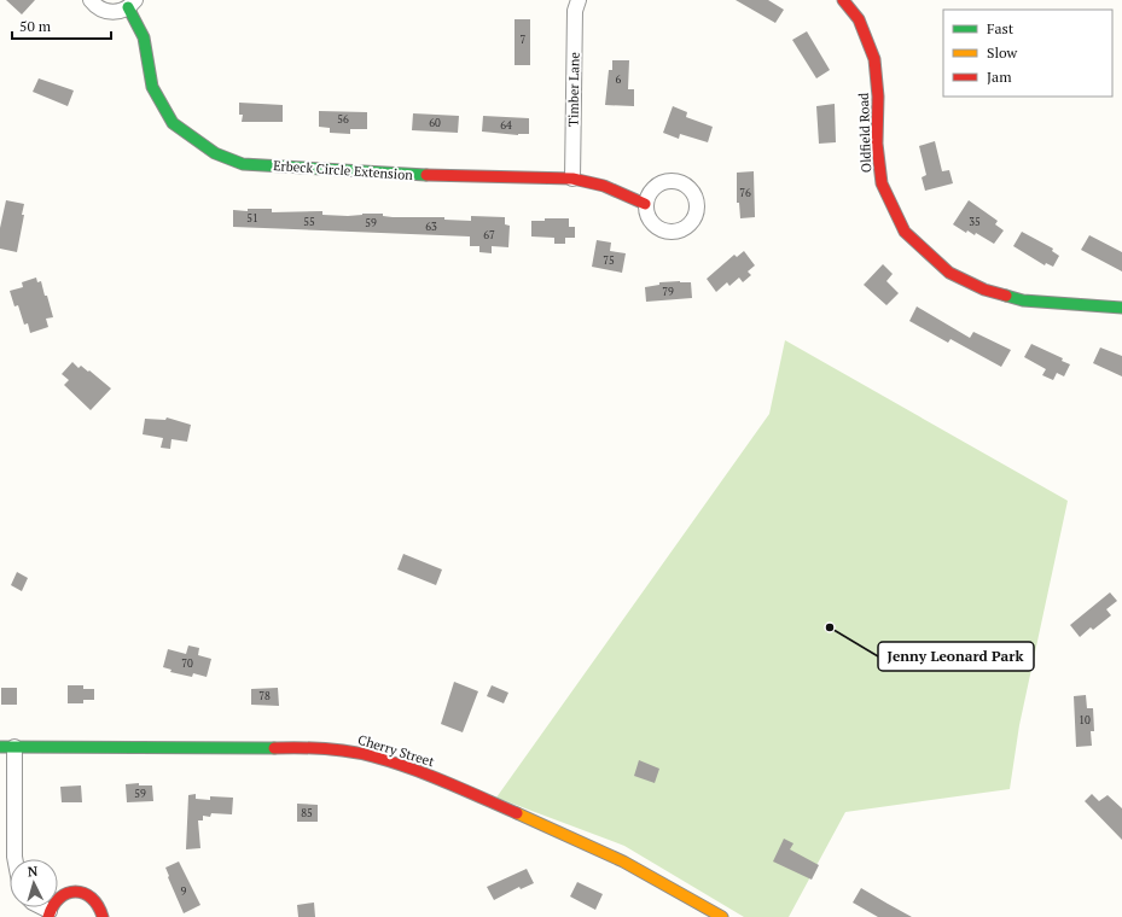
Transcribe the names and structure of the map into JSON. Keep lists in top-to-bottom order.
{
  "streets": {
    "street": [
      "Timber Lane",
      "Oldfield Road",
      "Erbeck Circle Extension",
      "Cherry Street"
    ]
  },
  "crossings": [
    ["Timber Lane", "Erbeck Circle Extension"]
  ],
  "places": ["Jenny Leonard Park"],
  "house_numbers": [
    "7",
    "6",
    "56",
    "60",
    "64",
    "76",
    "51",
    "55",
    "35",
    "59",
    "63",
    "67",
    "75",
    "79",
    "70",
    "78",
    "10",
    "59",
    "85",
    "9"
  ],
  "legend": ["Fast", "Slow", "Jam"],
  "scale_bar": "50 m",
  "north": "top"
}
